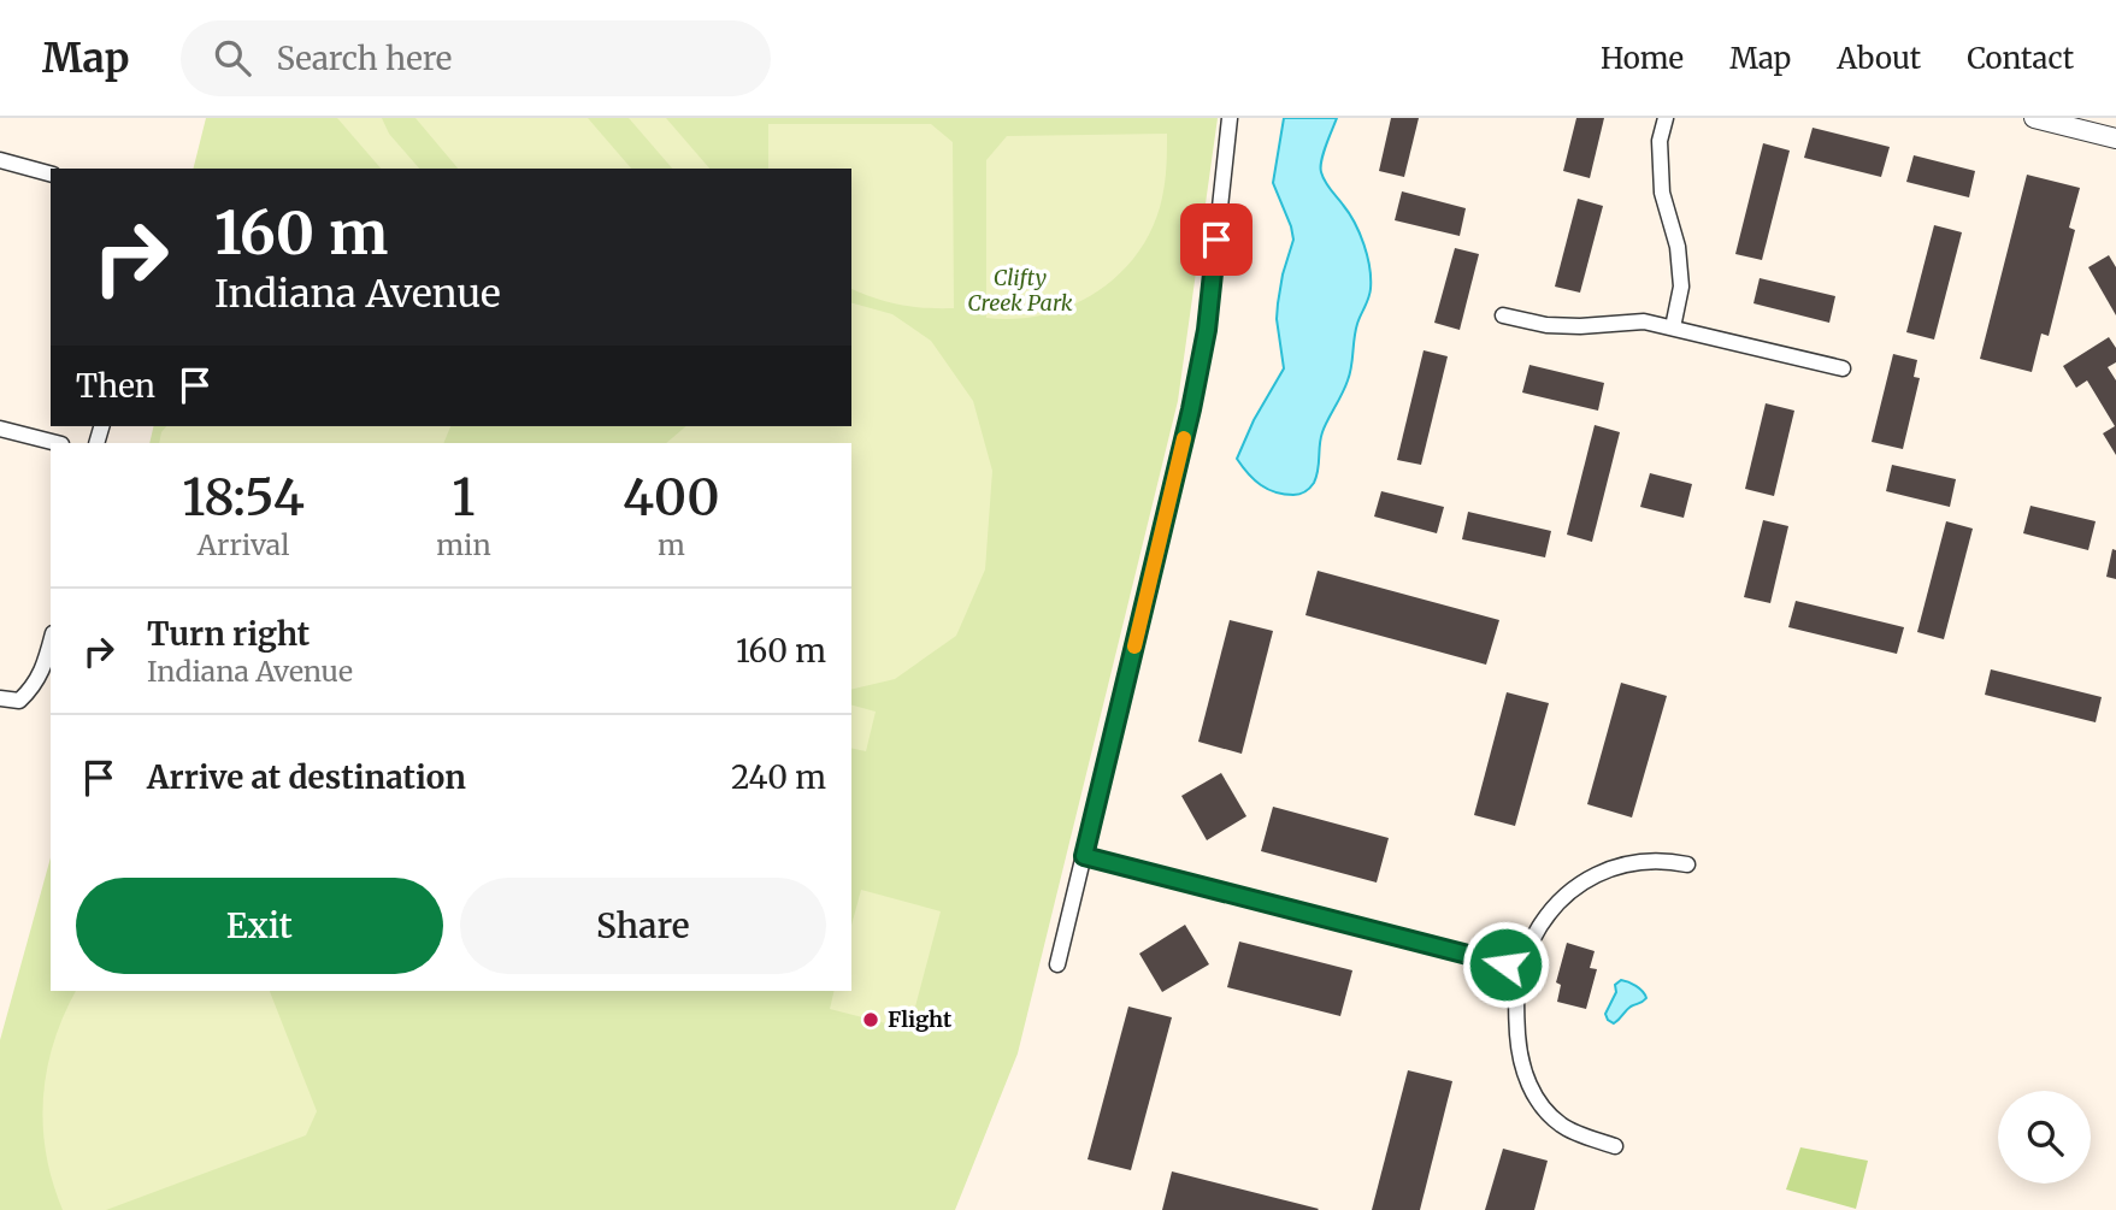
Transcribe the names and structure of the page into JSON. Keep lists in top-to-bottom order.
{
  "parks": ["Clifty Creek Park"],
  "places": ["Flight"],
  "page": {
    "header": "Map",
    "search": "Search here",
    "nav": [
      "Home",
      "Map",
      "About",
      "Contact"
    ],
    "turn": ["160 m", "Indiana Avenue"],
    "then": "Then",
    "eta": [
      "18:54",
      "Arrival",
      "1",
      "min",
      "400",
      "m"
    ],
    "list": [
      {
        "name": "Turn right",
        "note": "Indiana Avenue",
        "value": "160 m"
      },
      {
        "name": "Arrive at destination",
        "value": "240 m"
      }
    ],
    "buttons": ["Exit", "Share"]
  }
}
